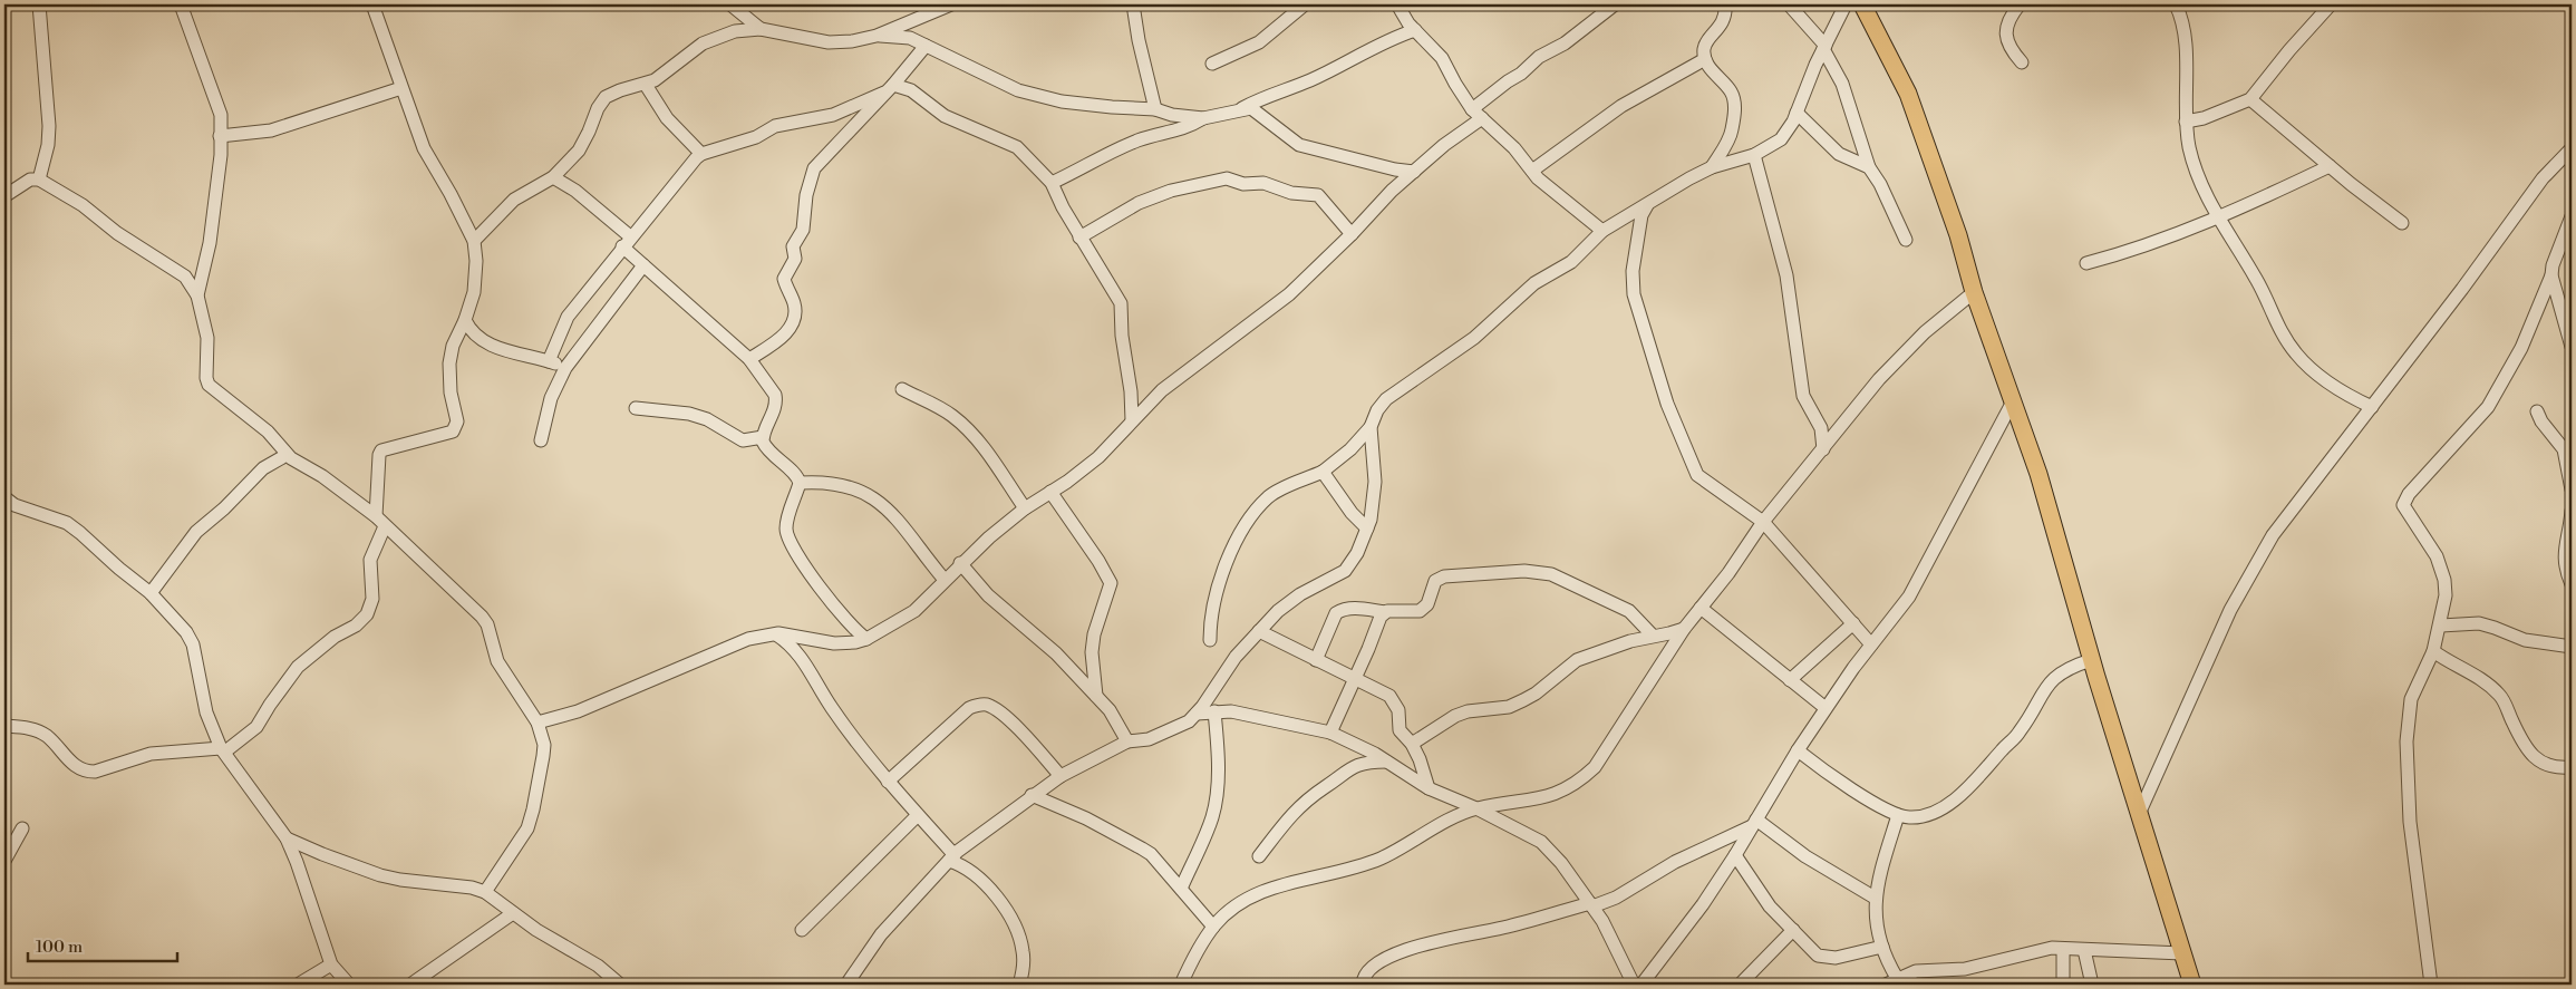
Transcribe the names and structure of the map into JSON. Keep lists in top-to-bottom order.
{
  "scale_bar": "100 m"
}
